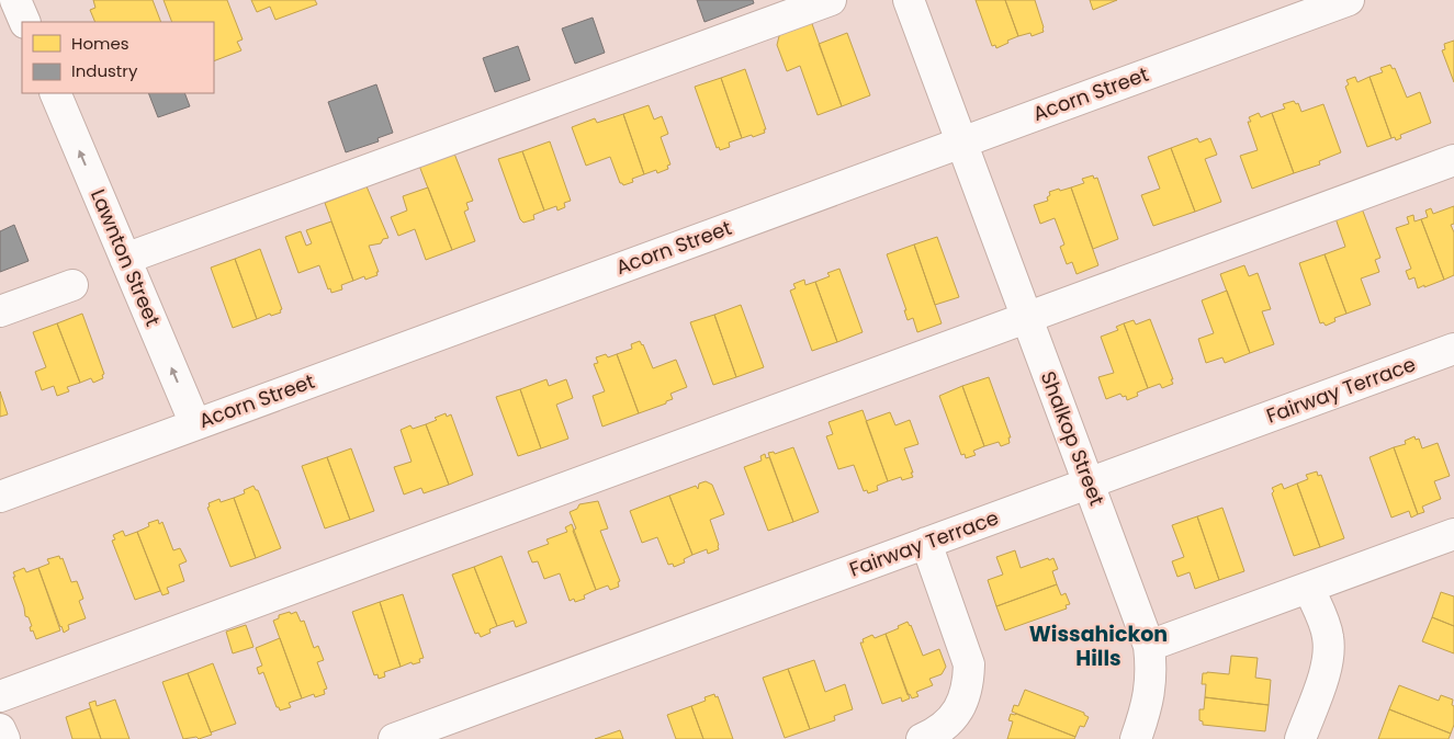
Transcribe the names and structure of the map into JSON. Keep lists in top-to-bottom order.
{
  "streets": {
    "street": [
      "Acorn Street",
      "Lawnton Street",
      "Fairway Terrace",
      "Shalkop Street"
    ]
  },
  "crossings": [
    ["Acorn Street", "Lawnton Street"],
    ["Acorn Street", "Shalkop Street"],
    ["Fairway Terrace", "Shalkop Street"]
  ],
  "one_way": ["Lawnton Street"],
  "districts": ["Wissahickon Hills"],
  "legend": ["Homes", "Industry"]
}
